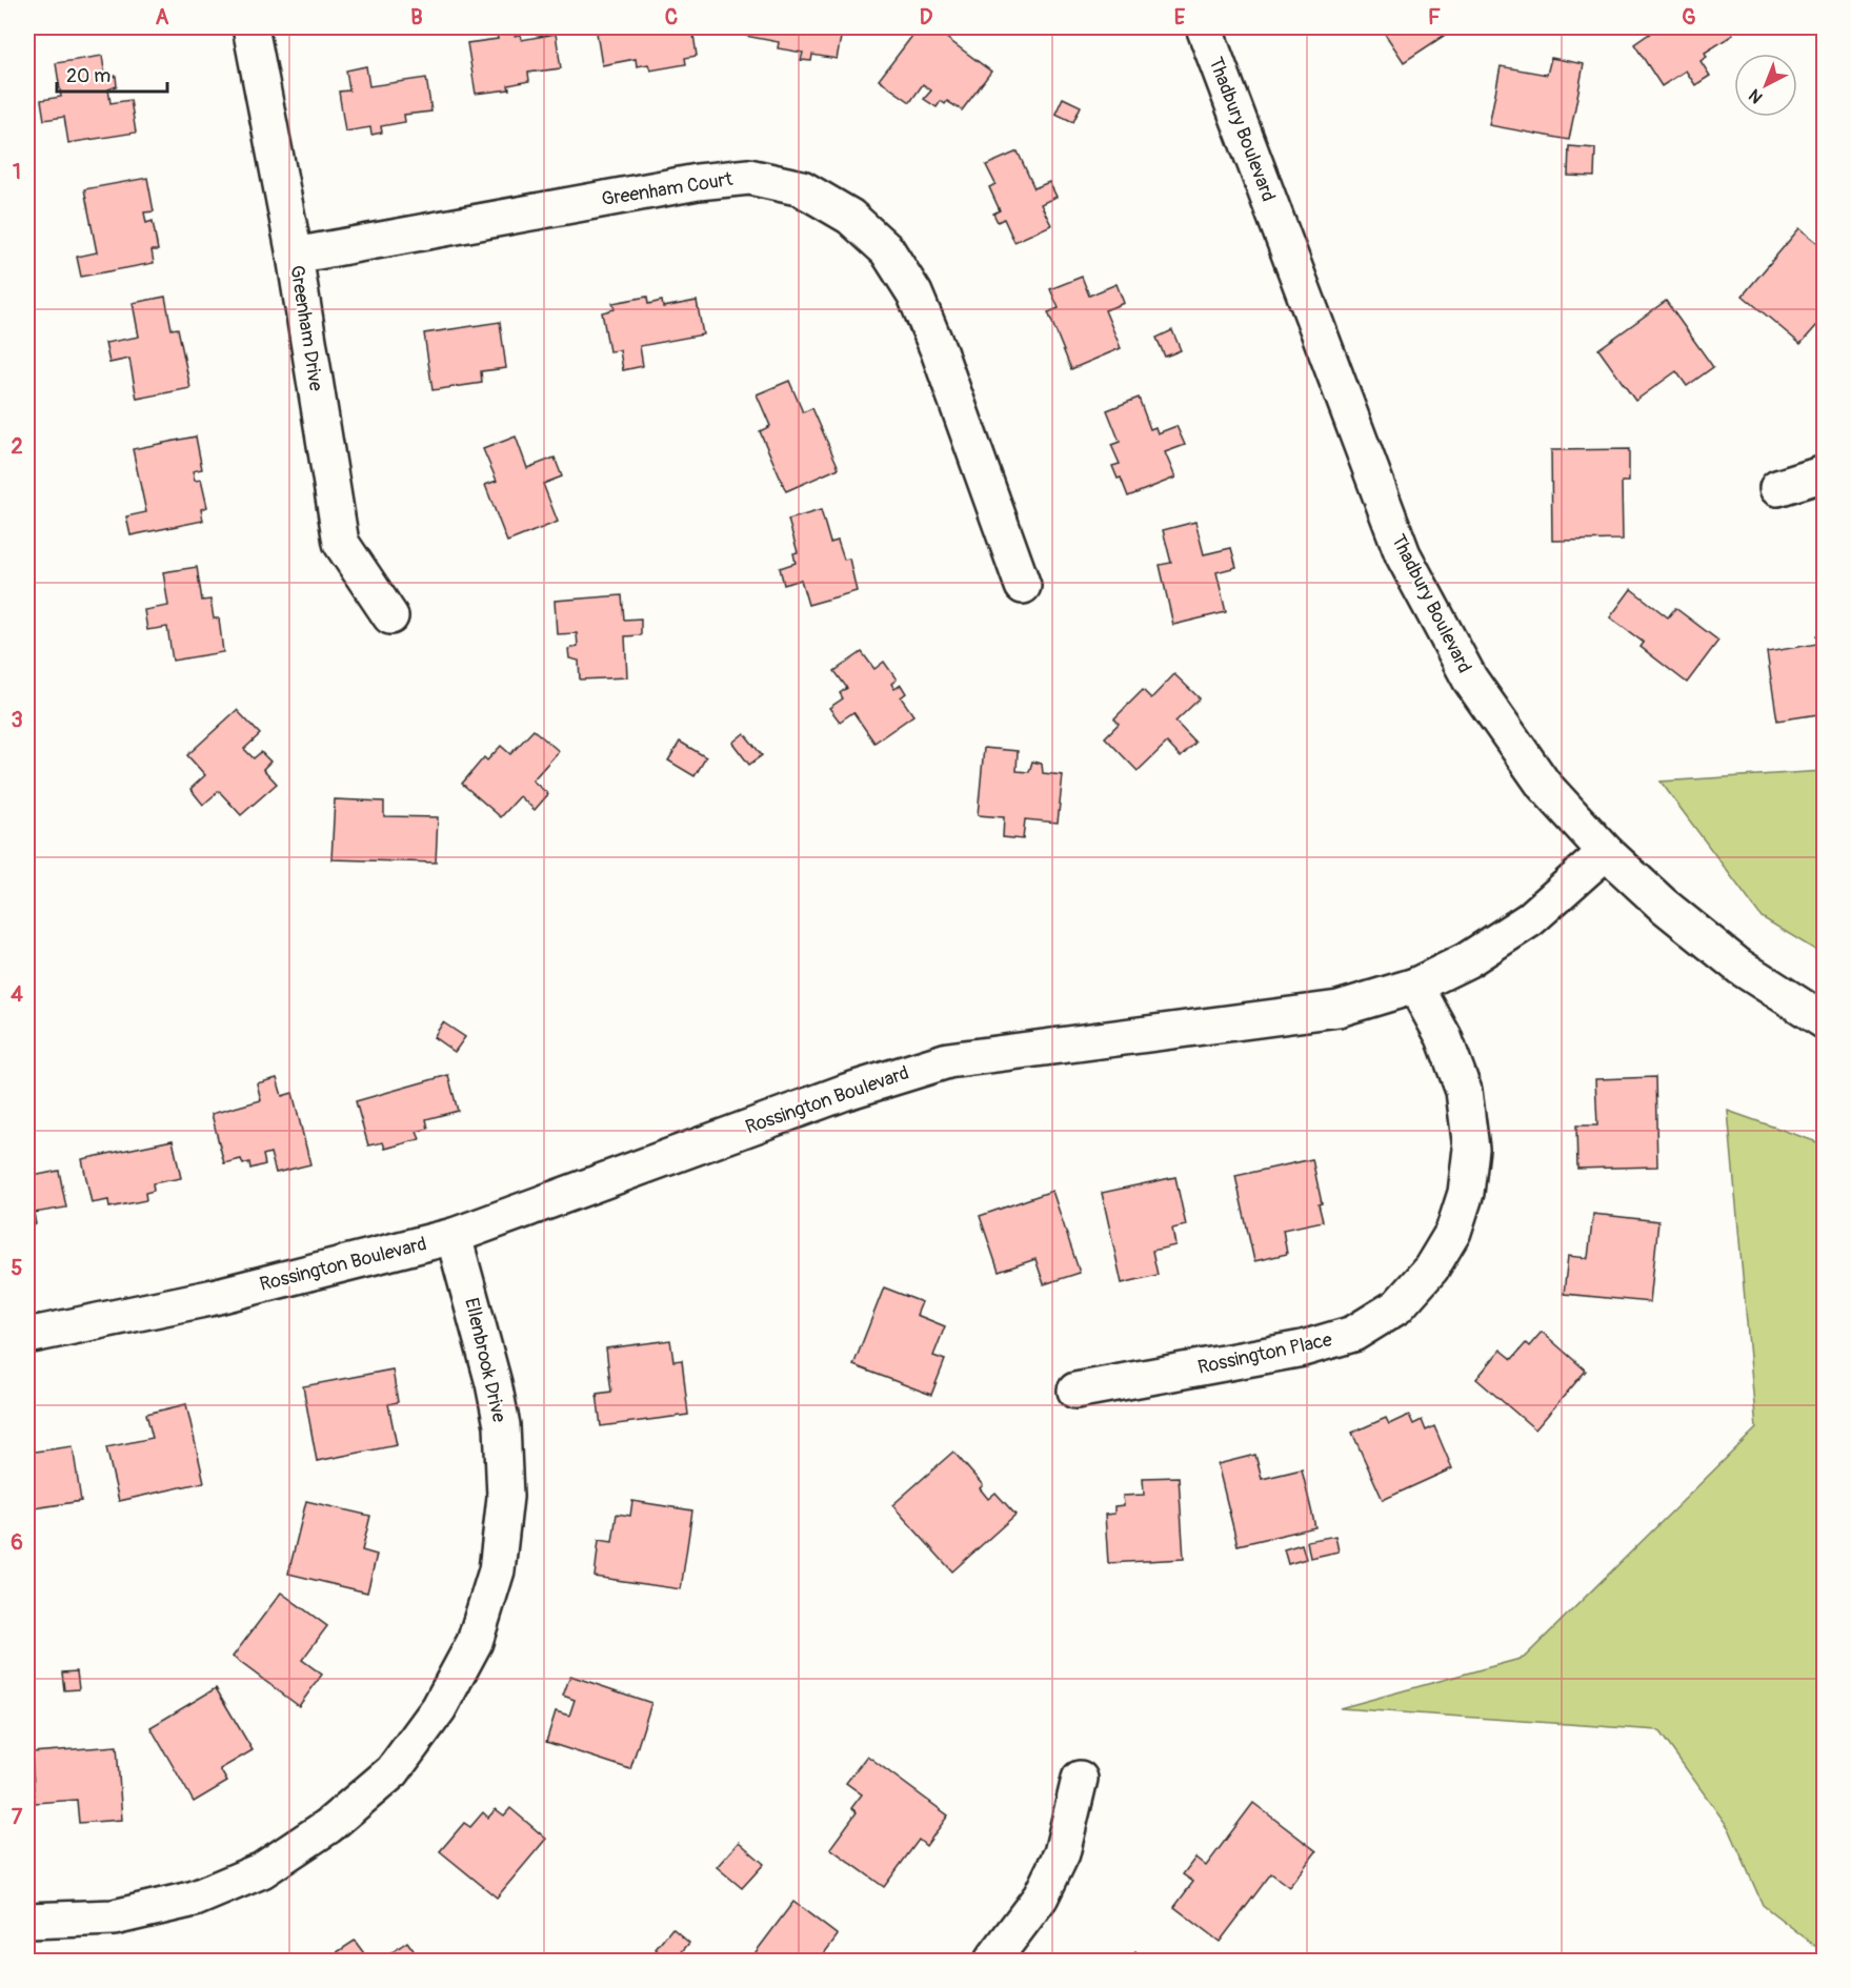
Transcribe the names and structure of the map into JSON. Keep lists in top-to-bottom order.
{
  "streets": {
    "street": [
      "Thadbury Boulevard",
      "Greenham Court",
      "Greenham Drive",
      "Rossington Boulevard",
      "Rossington Place",
      "Ellenbrook Drive"
    ]
  },
  "crossings": [
    ["Thadbury Boulevard", "Rossington Boulevard"],
    ["Greenham Court", "Greenham Drive"],
    ["Rossington Boulevard", "Rossington Place"],
    ["Rossington Boulevard", "Ellenbrook Drive"]
  ],
  "scale_bar": "20 m",
  "north": "bottom left",
  "grid": {
    "columns": [
      "A",
      "B",
      "C",
      "D",
      "E",
      "F",
      "G"
    ],
    "rows": [
      "1",
      "2",
      "3",
      "4",
      "5",
      "6",
      "7"
    ]
  }
}
